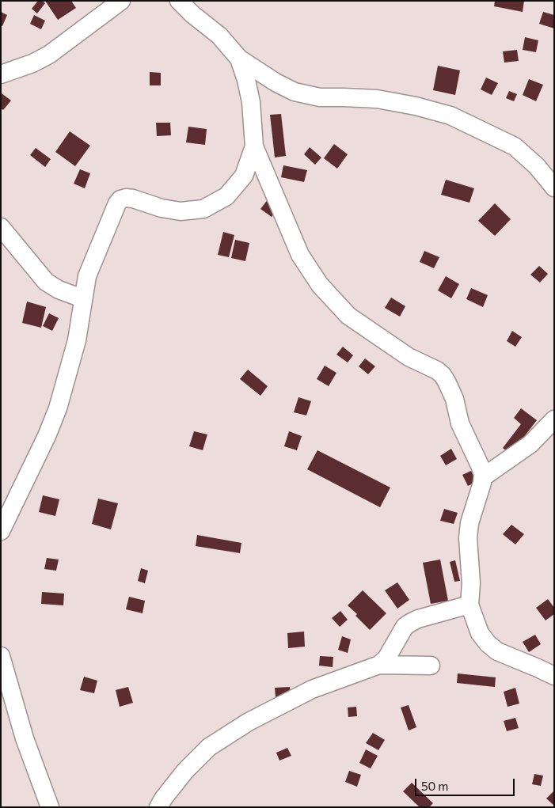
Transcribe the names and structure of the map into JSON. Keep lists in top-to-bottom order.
{
  "scale_bar": "50 m"
}
